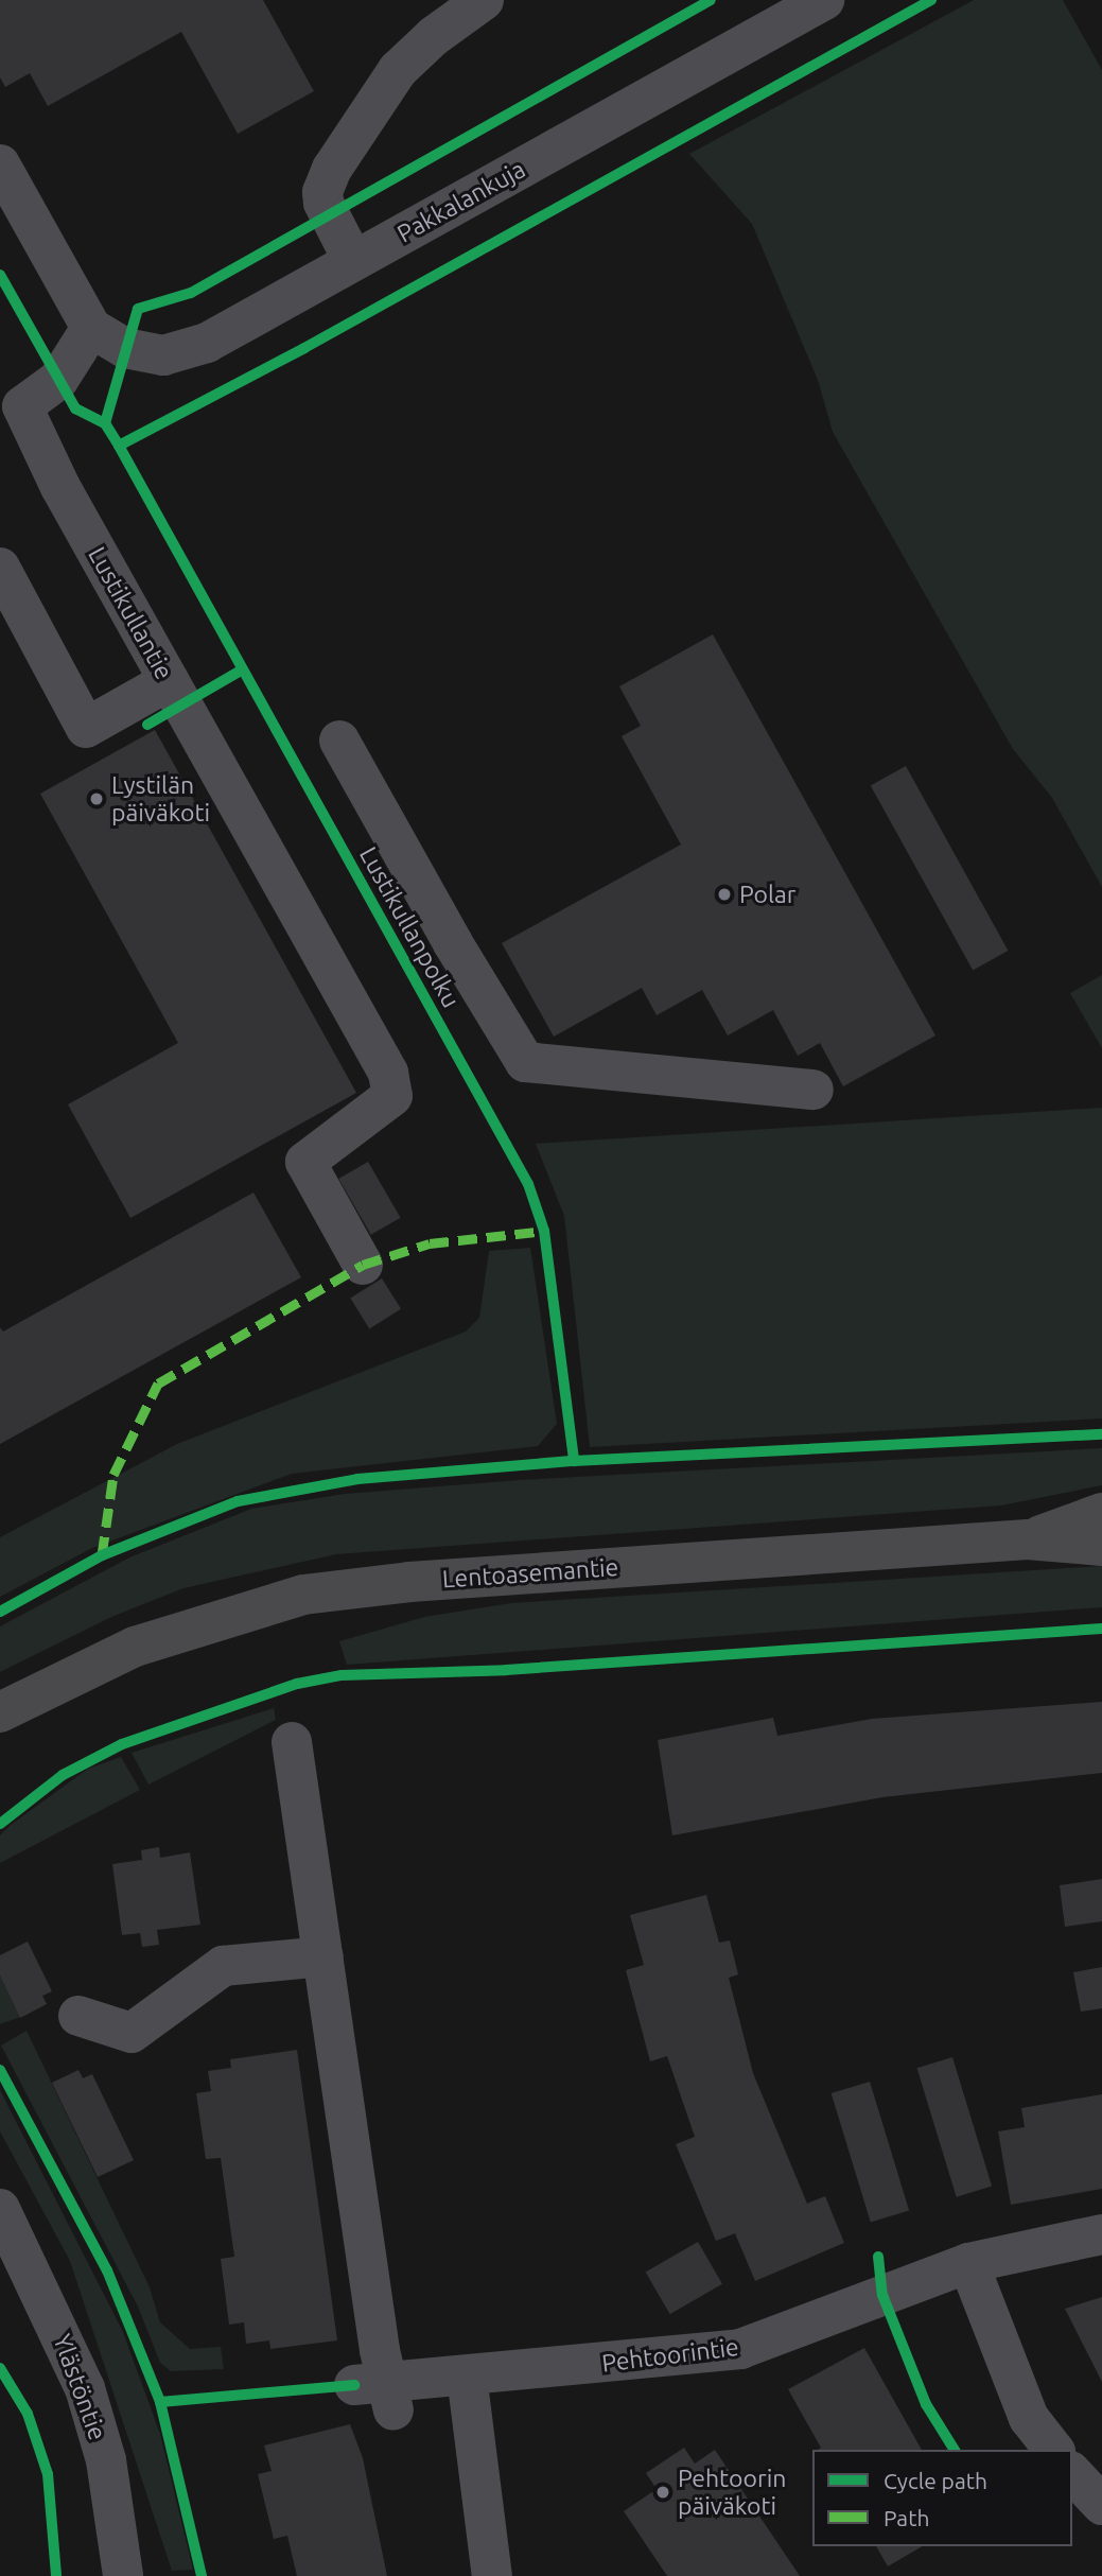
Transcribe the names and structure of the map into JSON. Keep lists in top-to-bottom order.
{
  "streets": {
    "main road": ["Lentoasemantie"],
    "street": [
      "Pakkalankuja",
      "Lustikullantie",
      "Pehtoorintie",
      "Ylästöntie"
    ],
    "cycle path": ["Lustikullanpolku"]
  },
  "crossings": [
    ["Pakkalankuja", "Lustikullantie"]
  ],
  "places": ["Lystilän päiväkoti", "Polar", "Pehtoorin päiväkoti"],
  "legend": ["Cycle path", "Path"]
}
